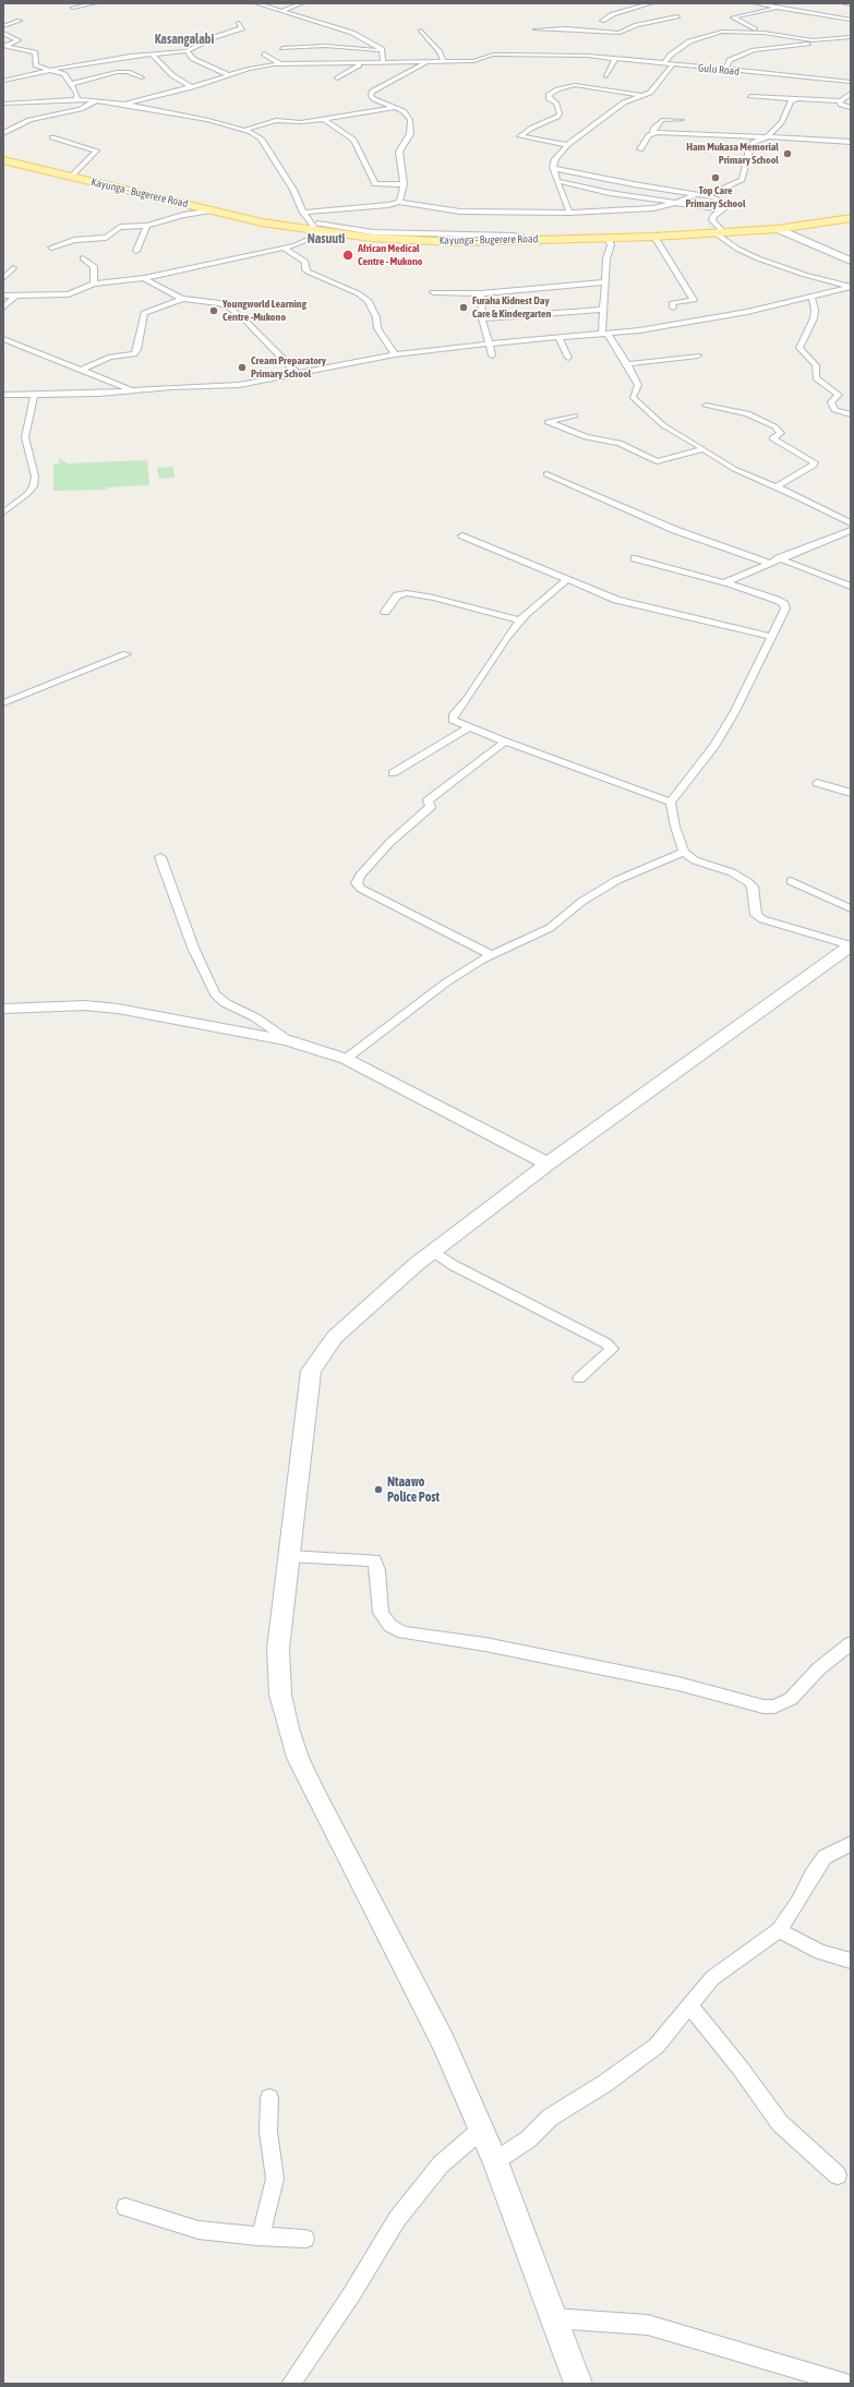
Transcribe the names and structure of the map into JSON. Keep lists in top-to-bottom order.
{
  "streets": {
    "main road": ["Kayunga - Bugerere Road"],
    "street": ["Gulu Road"]
  },
  "districts": ["Kasangalabi", "Nasuuti"],
  "places": [
    "Ham Mukasa Memorial Primary School",
    "Top Care Primary School",
    "African Medical Centre - Mukono",
    "Furaha Kidnest Day Care & Kindergarten",
    "Youngworld Learning Centre -Mukono",
    "Cream Preparatory Primary School",
    "Ntaawo Police Post"
  ]
}
